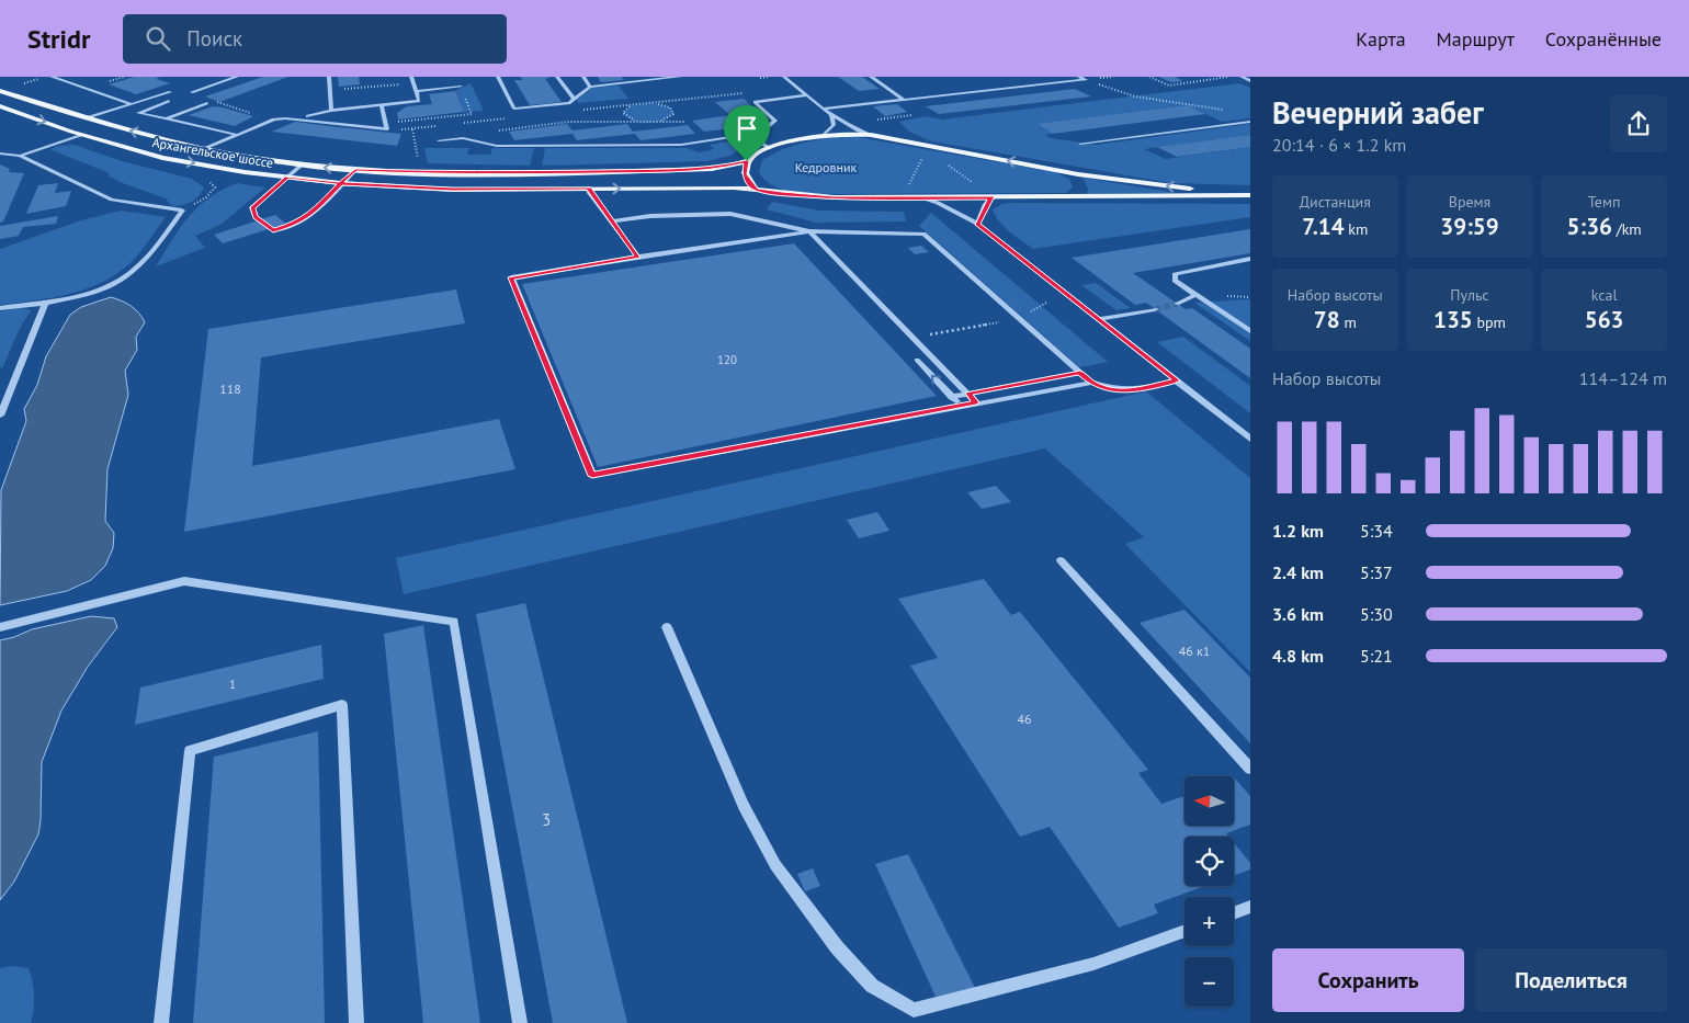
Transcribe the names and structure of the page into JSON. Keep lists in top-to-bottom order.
{
  "streets": {
    "main road": ["Архангельское шоссе"]
  },
  "parks": ["Кедровник"],
  "house_numbers": [
    "120",
    "118",
    "46 к1",
    "1",
    "46",
    "3"
  ],
  "north": "left",
  "page": {
    "header": "Stridr",
    "search": "Поиск",
    "nav": ["Карта", "Маршрут", "Сохранённые"],
    "heading": ["Вечерний забег", "20:14 · 6 × 1.2 km"],
    "stats": [
      ["Дистанция", "7.14 km"],
      ["Время", "39:59"],
      ["Темп", "5:36 /km"],
      ["Набор высоты", "78 m"],
      ["Пульс", "135 bpm"],
      ["kcal", "563"]
    ],
    "chart": ["Набор высоты", "114–124 m"],
    "list": [
      {
        "name": "1.2 km",
        "note": "5:34"
      },
      {
        "name": "2.4 km",
        "note": "5:37"
      },
      {
        "name": "3.6 km",
        "note": "5:30"
      },
      {
        "name": "4.8 km",
        "note": "5:21"
      }
    ],
    "map_buttons": ["+", "−"],
    "buttons": ["Сохранить", "Поделиться"]
  }
}
